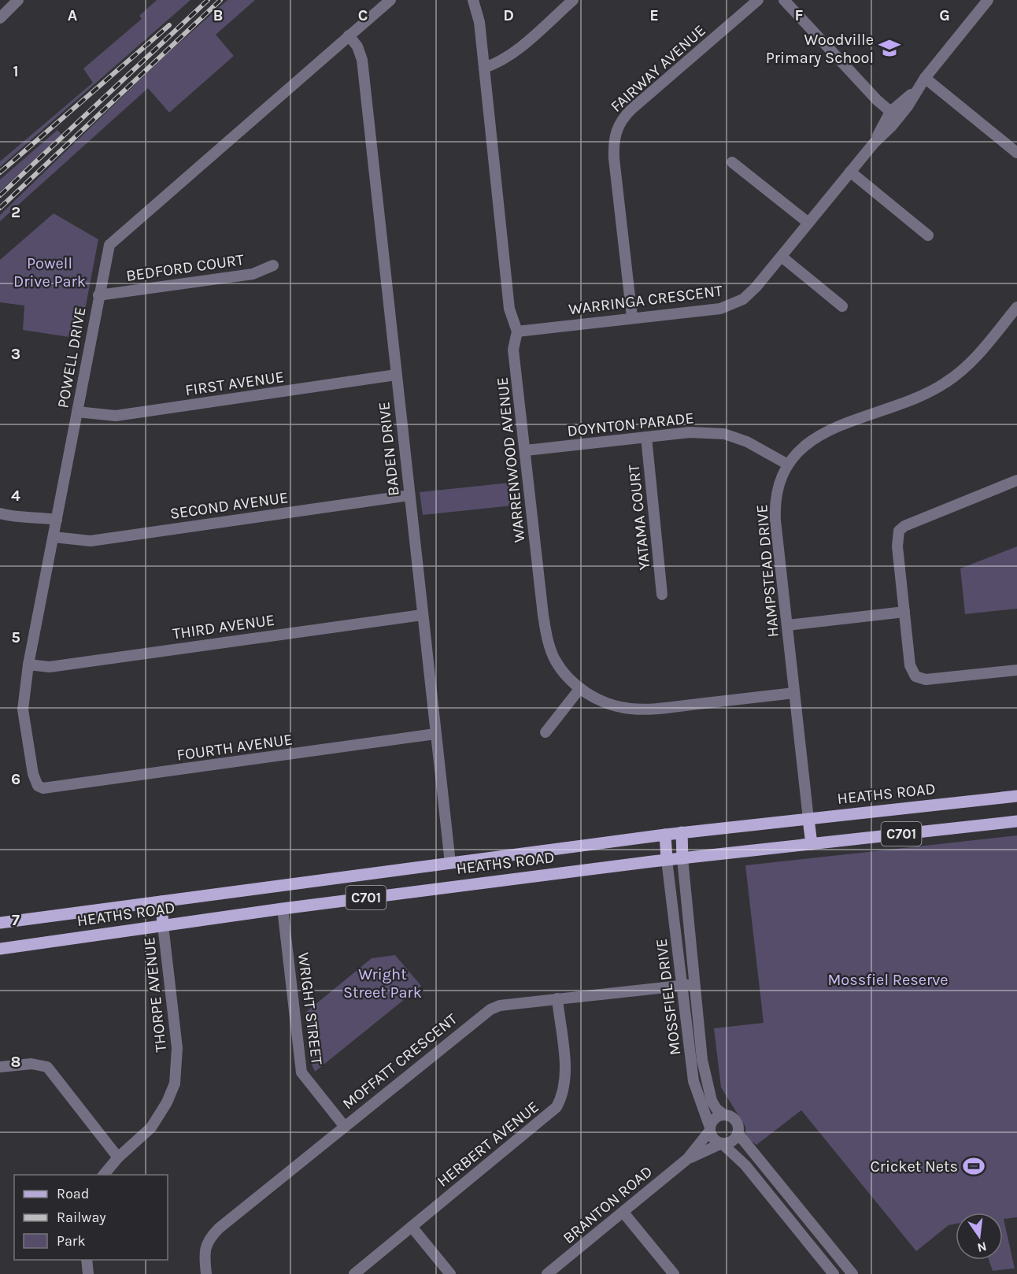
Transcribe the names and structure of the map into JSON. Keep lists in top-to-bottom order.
{
  "streets": {
    "main road": ["HEATHS ROAD", "C701"],
    "street": [
      "FAIRWAY AVENUE",
      "BEDFORD COURT",
      "WARRINGA CRESCENT",
      "POWELL DRIVE",
      "FIRST AVENUE",
      "DOYNTON PARADE",
      "BADEN DRIVE",
      "WARRENWOOD AVENUE",
      "SECOND AVENUE",
      "YATAMA COURT",
      "HAMPSTEAD DRIVE",
      "THIRD AVENUE",
      "FOURTH AVENUE",
      "THORPE AVENUE",
      "MOSSFIEL DRIVE",
      "WRIGHT STREET",
      "MOFFATT CRESCENT",
      "HERBERT AVENUE",
      "BRANTON ROAD"
    ]
  },
  "crossings": [
    ["FAIRWAY AVENUE", "WARRINGA CRESCENT"],
    ["BEDFORD COURT", "POWELL DRIVE"],
    ["WARRINGA CRESCENT", "WARRENWOOD AVENUE"],
    ["POWELL DRIVE", "FIRST AVENUE"],
    ["POWELL DRIVE", "BADEN DRIVE"],
    ["POWELL DRIVE", "SECOND AVENUE"],
    ["POWELL DRIVE", "THIRD AVENUE"],
    ["POWELL DRIVE", "FOURTH AVENUE"],
    ["FIRST AVENUE", "BADEN DRIVE"],
    ["DOYNTON PARADE", "WARRENWOOD AVENUE"],
    ["DOYNTON PARADE", "YATAMA COURT"],
    ["DOYNTON PARADE", "HAMPSTEAD DRIVE"],
    ["BADEN DRIVE", "SECOND AVENUE"],
    ["BADEN DRIVE", "THIRD AVENUE"],
    ["BADEN DRIVE", "FOURTH AVENUE"],
    ["BADEN DRIVE", "HEATHS ROAD"],
    ["WARRENWOOD AVENUE", "HAMPSTEAD DRIVE"],
    ["HAMPSTEAD DRIVE", "HEATHS ROAD"],
    ["HEATHS ROAD", "THORPE AVENUE"],
    ["HEATHS ROAD", "MOSSFIEL DRIVE"],
    ["HEATHS ROAD", "WRIGHT STREET"],
    ["MOSSFIEL DRIVE", "MOFFATT CRESCENT"],
    ["MOSSFIEL DRIVE", "BRANTON ROAD"],
    ["WRIGHT STREET", "MOFFATT CRESCENT"],
    ["MOFFATT CRESCENT", "HERBERT AVENUE"]
  ],
  "parks": ["Powell Drive Park", "Wright Street Park", "Mossfiel Reserve"],
  "places": {
    "school or university": ["Woodville Primary School"],
    "sports": ["Cricket Nets"]
  },
  "legend": ["Road", "Railway", "Park"],
  "north": "bottom",
  "grid": {
    "columns": [
      "A",
      "B",
      "C",
      "D",
      "E",
      "F",
      "G"
    ],
    "rows": [
      "1",
      "2",
      "3",
      "4",
      "5",
      "6",
      "7",
      "8"
    ]
  }
}
